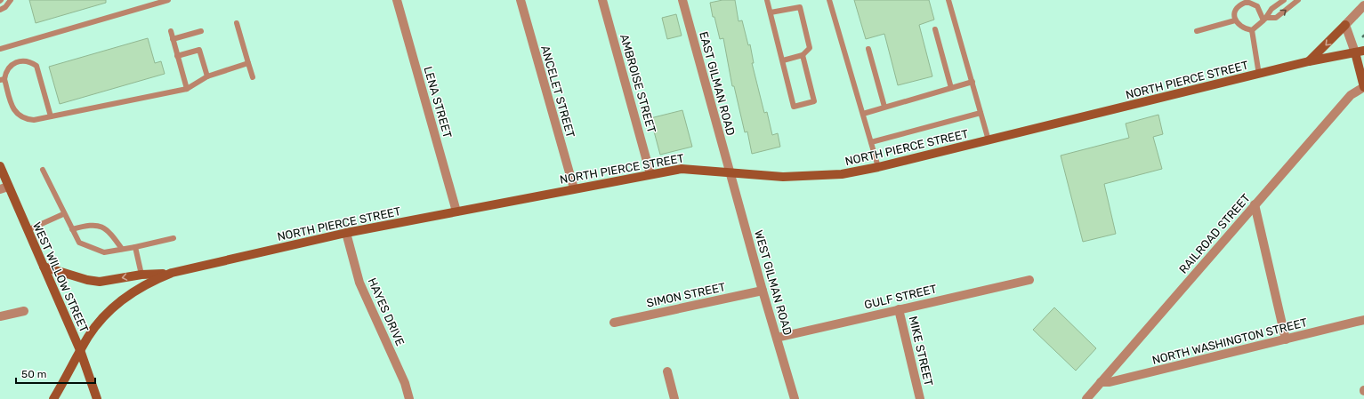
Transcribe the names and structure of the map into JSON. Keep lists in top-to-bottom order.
{
  "streets": {
    "street": [
      "NORTH PIERCE STREET",
      "AMBROISE STREET",
      "EAST GILMAN ROAD",
      "ANCELET STREET",
      "LENA STREET",
      "RAILROAD STREET",
      "WEST WILLOW STREET",
      "WEST GILMAN ROAD",
      "SIMON STREET",
      "GULF STREET",
      "HAYES DRIVE",
      "NORTH WASHINGTON STREET",
      "MIKE STREET"
    ]
  },
  "crossings": [
    ["NORTH PIERCE STREET", "AMBROISE STREET"],
    ["NORTH PIERCE STREET", "EAST GILMAN ROAD"],
    ["NORTH PIERCE STREET", "ANCELET STREET"],
    ["NORTH PIERCE STREET", "LENA STREET"],
    ["NORTH PIERCE STREET", "WEST WILLOW STREET"],
    ["NORTH PIERCE STREET", "WEST GILMAN ROAD"],
    ["NORTH PIERCE STREET", "HAYES DRIVE"],
    ["EAST GILMAN ROAD", "WEST GILMAN ROAD"],
    ["RAILROAD STREET", "NORTH WASHINGTON STREET"],
    ["WEST GILMAN ROAD", "SIMON STREET"],
    ["WEST GILMAN ROAD", "GULF STREET"],
    ["GULF STREET", "MIKE STREET"]
  ],
  "scale_bar": "50 m"
}
